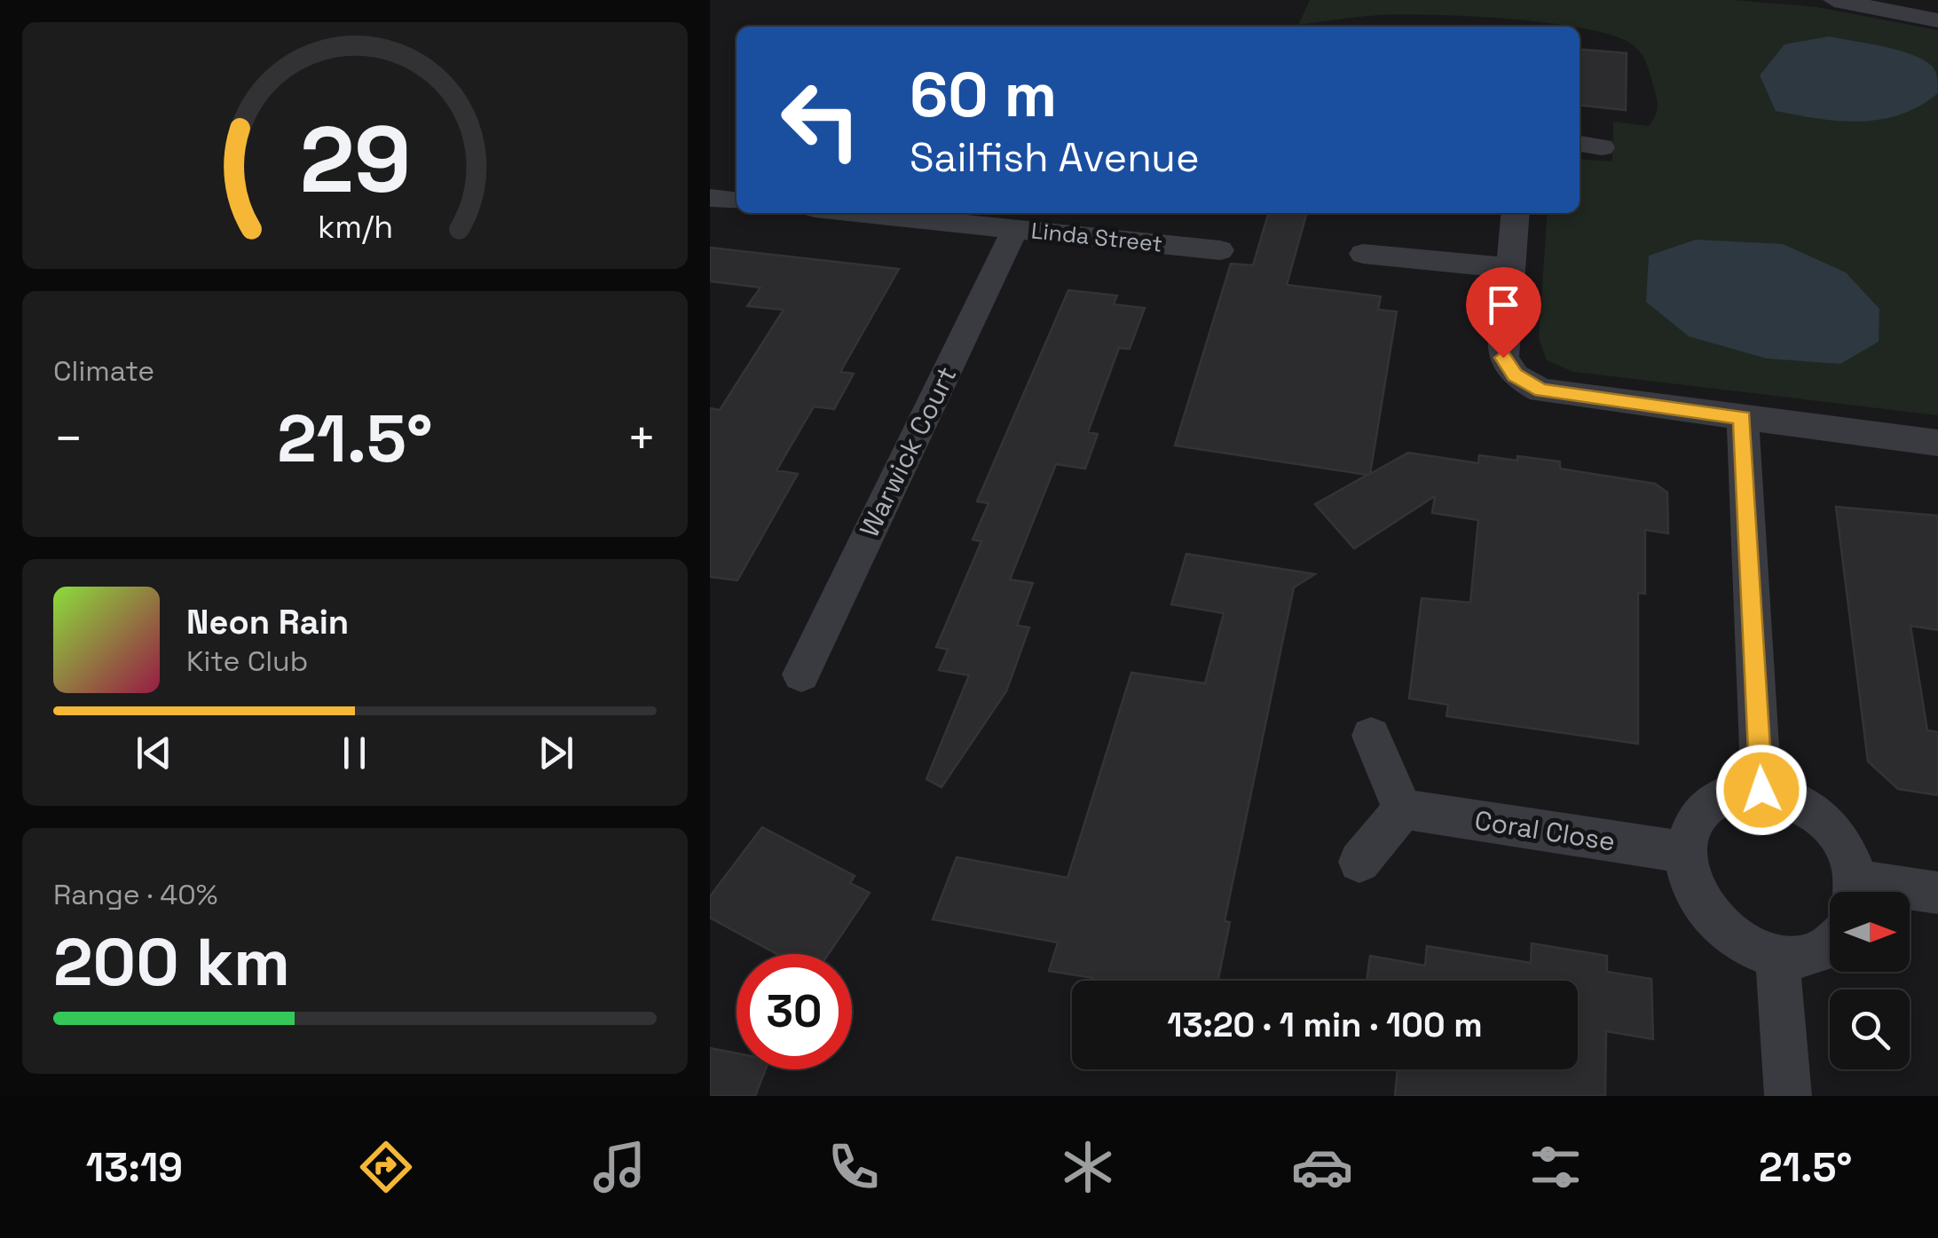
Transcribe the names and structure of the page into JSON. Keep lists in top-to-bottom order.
{
  "streets": {
    "street": ["Linda Street", "Warwick Court", "Coral Close"]
  },
  "crossings": [
    ["Linda Street", "Warwick Court"]
  ],
  "north": "right",
  "page": {
    "turn": ["60 m", "Sailfish Avenue"],
    "tile": [
      "Climate",
      ["Range · 40%", "200 km"]
    ],
    "heat": ["−", "21.5°", "+"],
    "song": ["Neon Rain", "Kite Club"],
    "limit": "30",
    "trip": "13:20 · 1 min · 100 m",
    "tabs": ["13:19", "21.5°"],
    "gauge": ["29", "km/h"]
  }
}
